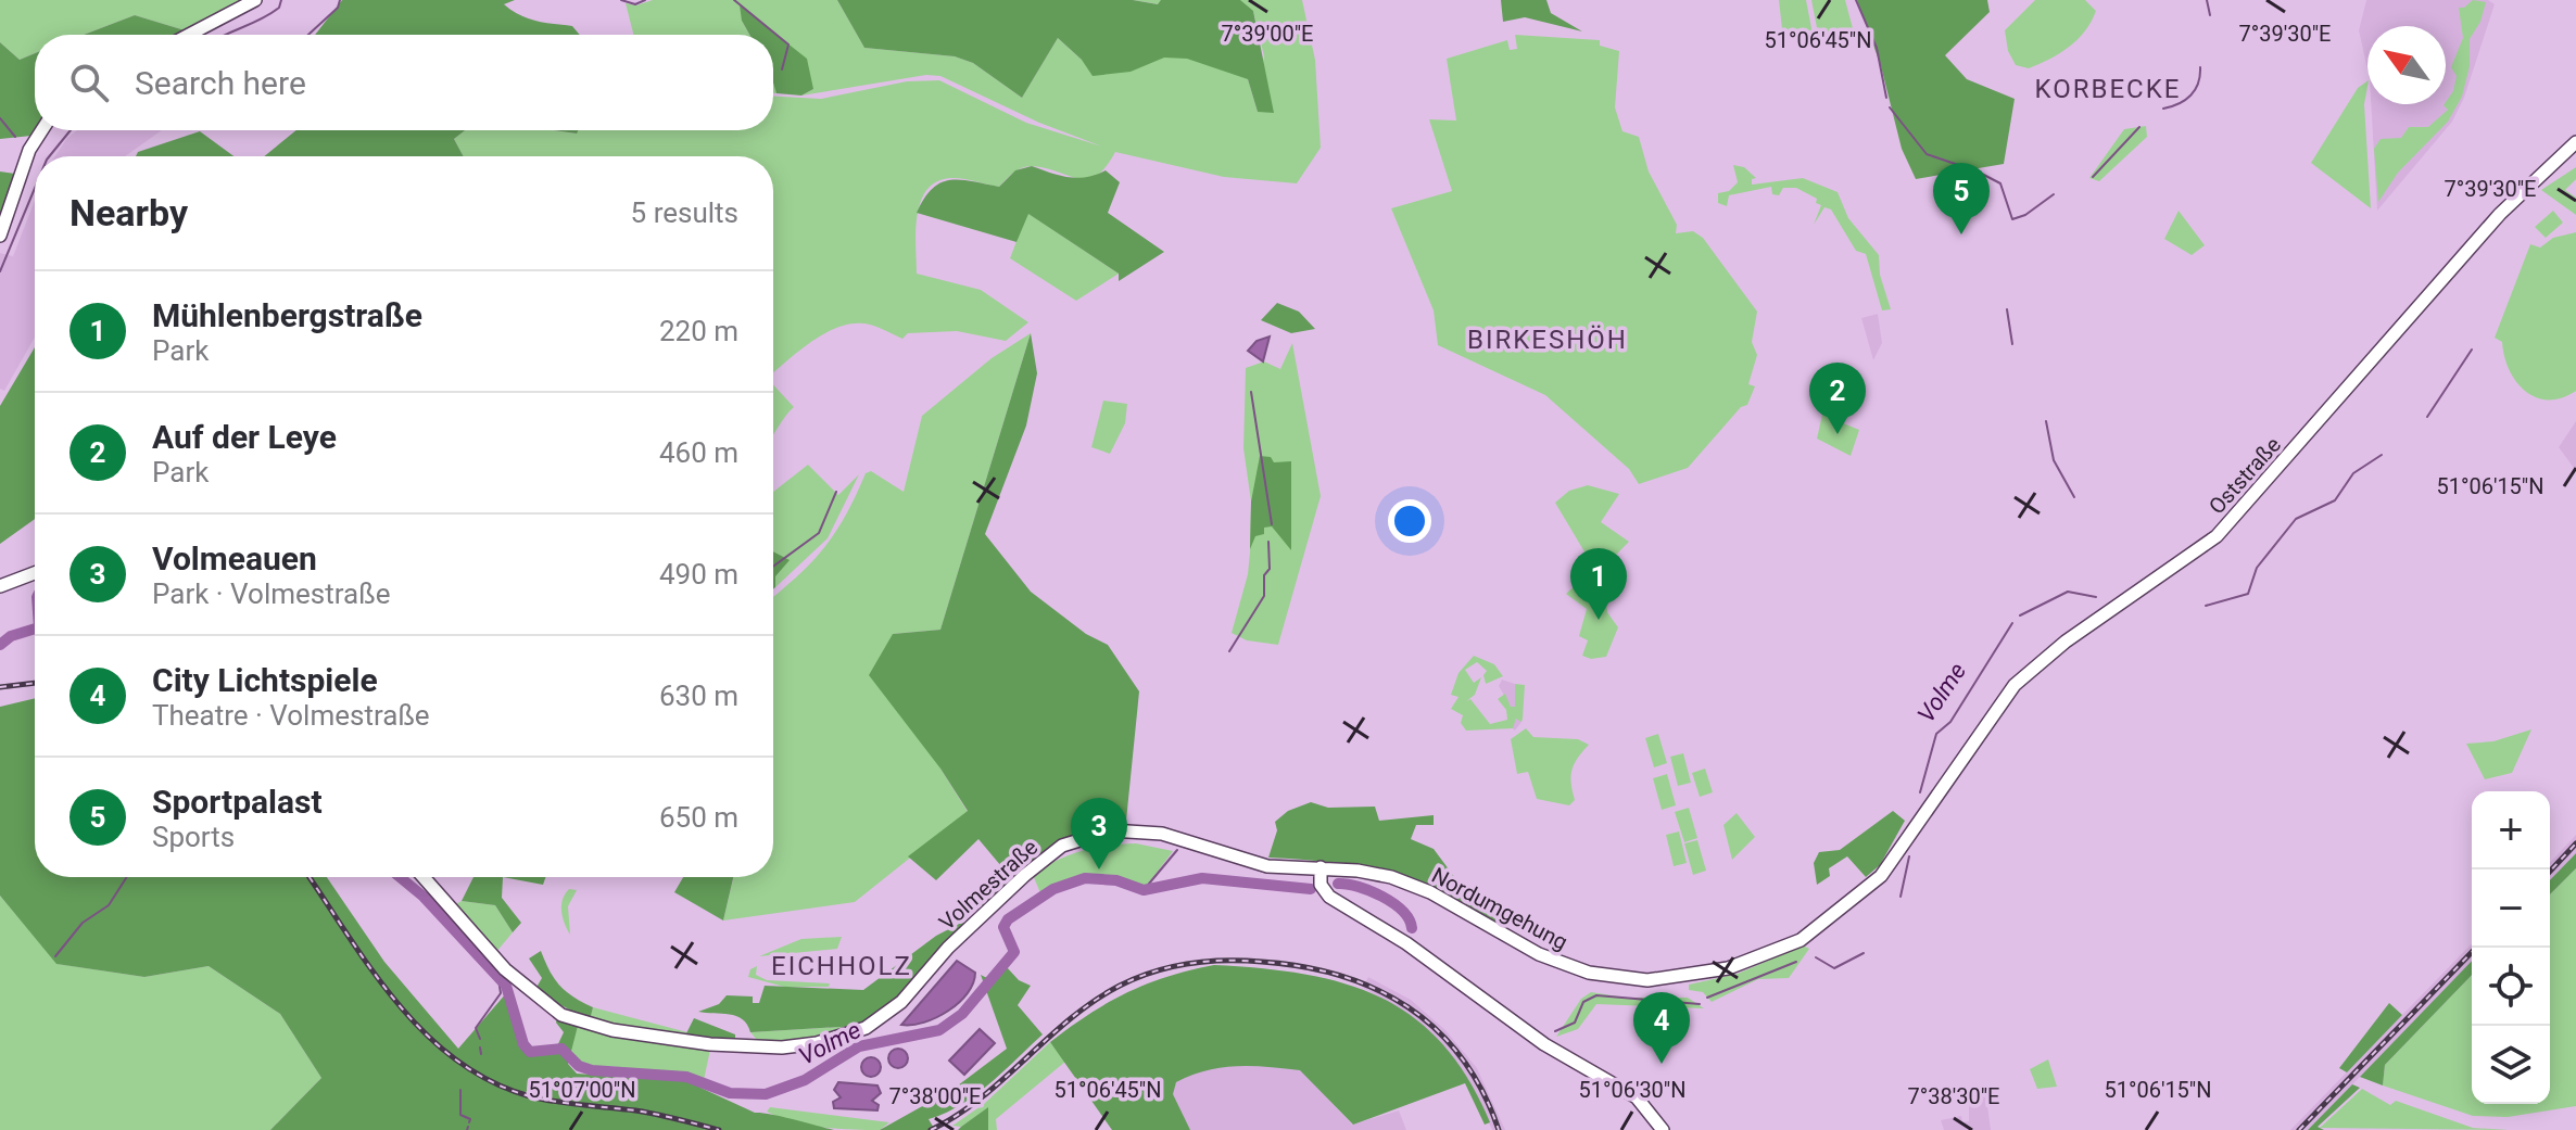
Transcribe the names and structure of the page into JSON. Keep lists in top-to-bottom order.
{
  "streets": {
    "main road": ["Oststraße", "Volmestraße", "Nordumgehung"]
  },
  "crossings": [
    ["Oststraße", "Nordumgehung"],
    ["Volmestraße", "Nordumgehung"]
  ],
  "districts": ["KORBECKE", "BIRKESHÖH", "EICHHOLZ"],
  "water": ["Volme"],
  "north": "top left",
  "page": {
    "search": "Search here",
    "heading": ["Nearby", "5 results"],
    "pins": [
      "5",
      "2",
      "1",
      "3",
      "4"
    ],
    "list": [
      {
        "mark": "1",
        "name": "Mühlenbergstraße",
        "note": "Park",
        "value": "220 m"
      },
      {
        "mark": "2",
        "name": "Auf der Leye",
        "note": "Park",
        "value": "460 m"
      },
      {
        "mark": "3",
        "name": "Volmeauen",
        "note": "Park · Volmestraße",
        "value": "490 m"
      },
      {
        "mark": "4",
        "name": "City Lichtspiele",
        "note": "Theatre · Volmestraße",
        "value": "630 m"
      },
      {
        "mark": "5",
        "name": "Sportpalast",
        "note": "Sports",
        "value": "650 m"
      }
    ],
    "map_buttons": ["+", "−"]
  },
  "coordinates": [
    "7°39'00\"E",
    "7°39'30\"E",
    "51°06'45\"N",
    "51°06'15\"N",
    "51°07'00\"N",
    "51°06'30\"N",
    "7°38'00\"E",
    "7°38'30\"E"
  ]
}
